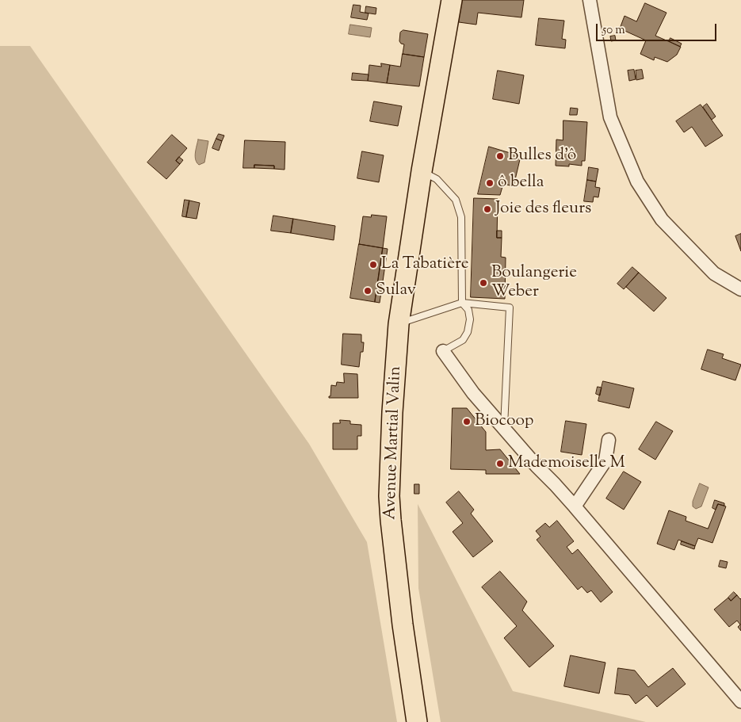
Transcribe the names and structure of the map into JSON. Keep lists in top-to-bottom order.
{
  "streets": {
    "main road": ["Avenue Martial Valin"]
  },
  "places": [
    "Bulles d'ô",
    "ô bella",
    "Joie des fleurs",
    "La Tabatière",
    "Boulangerie Weber",
    "Sulav",
    "Biocoop",
    "Mademoiselle M"
  ],
  "scale_bar": "50 m"
}
